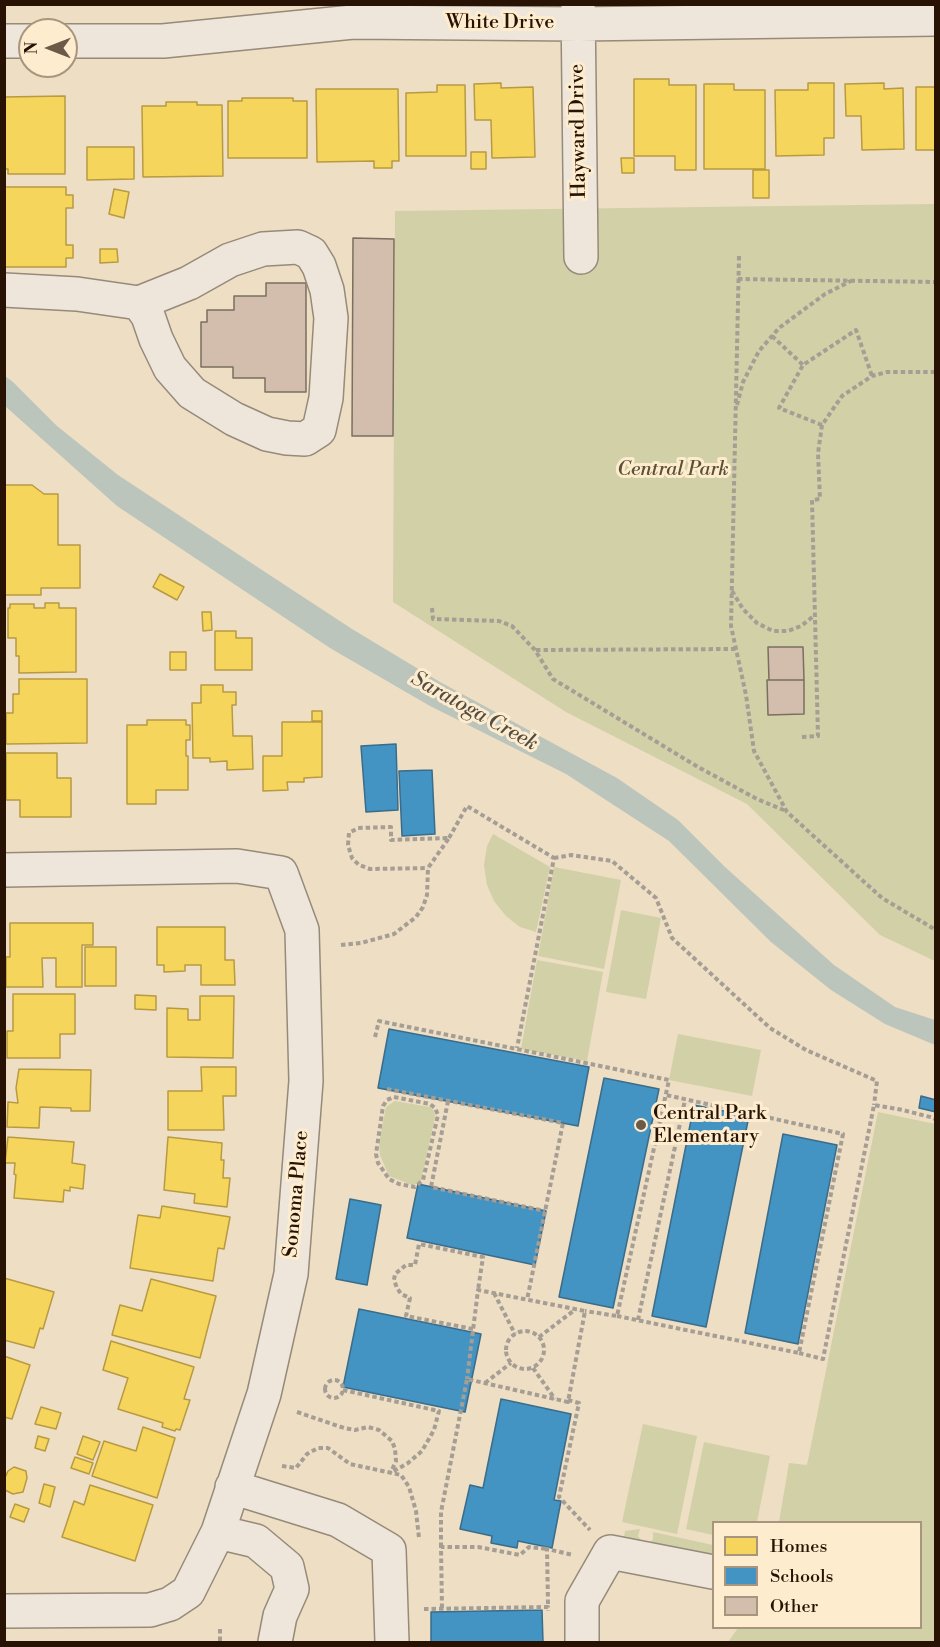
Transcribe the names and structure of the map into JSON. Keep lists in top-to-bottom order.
{
  "streets": {
    "street": ["White Drive", "Hayward Drive", "Sonoma Place"]
  },
  "crossings": [
    ["White Drive", "Hayward Drive"]
  ],
  "water": ["Saratoga Creek"],
  "parks": ["Central Park"],
  "places": ["Central Park Elementary"],
  "legend": ["Homes", "Schools", "Other"],
  "north": "left"
}
